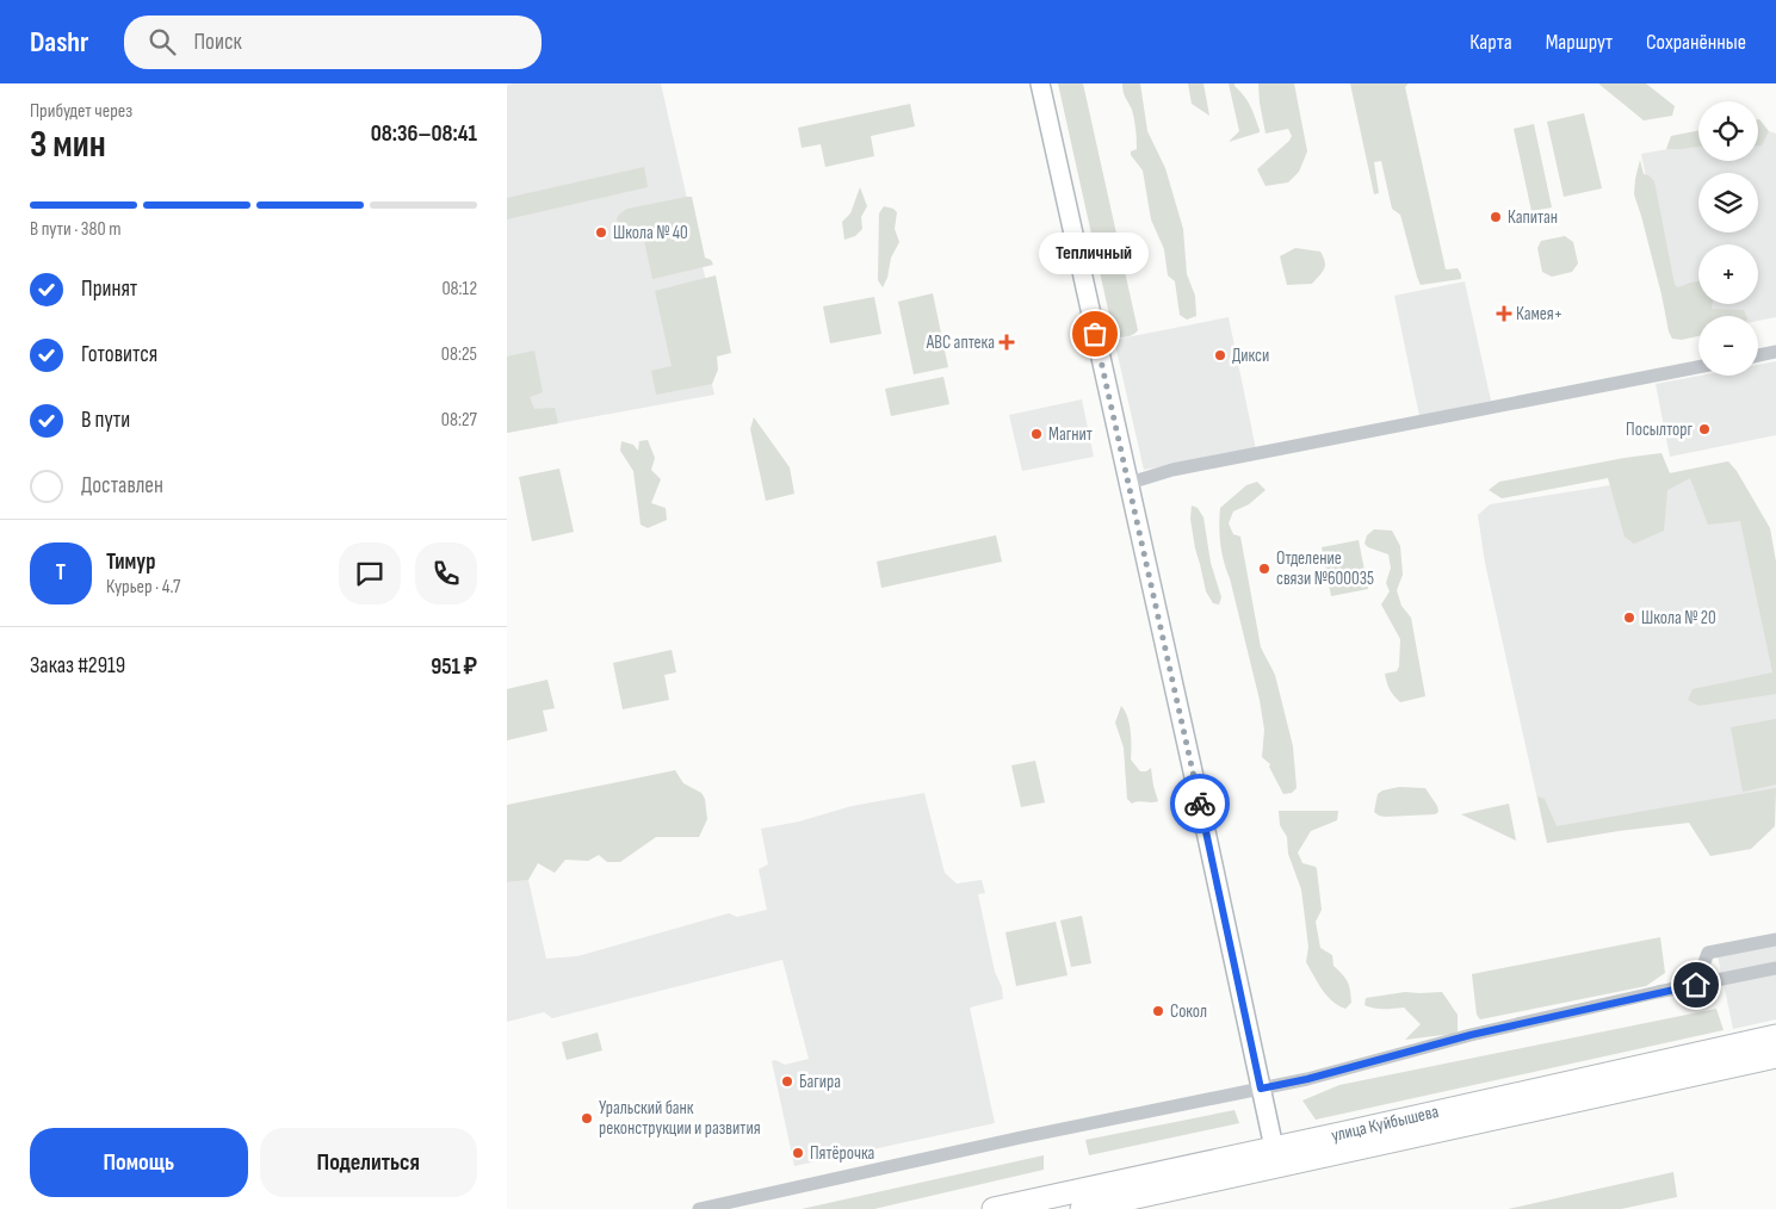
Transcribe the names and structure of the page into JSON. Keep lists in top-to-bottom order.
{
  "streets": {
    "highway": ["улица Куйбышева"]
  },
  "places": {
    "other": [
      "Капитан",
      "Школа № 40",
      "Тепличный",
      "Дикси",
      "Посылторг",
      "Магнит",
      "Отделение связи №600035",
      "Школа № 20",
      "Сокол",
      "Багира",
      "Уральский банк реконструкции и развития",
      "Пятёрочка"
    ],
    "health": ["Камея+", "АВС аптека"]
  },
  "page": {
    "header": "Dashr",
    "search": "Поиск",
    "nav": ["Карта", "Маршрут", "Сохранённые"],
    "heading": ["3 мин", "Прибудет через", "08:36–08:41"],
    "panel": [
      "Тимур",
      "Курьер · 4.7",
      "Заказ #2919",
      "951 ₽"
    ],
    "map_buttons": ["+", "−"],
    "bar": "В пути · 380 m",
    "bubble": "Тепличный",
    "list": [
      ["Принят", "08:12"],
      ["Готовится", "08:25"],
      ["В пути", "08:27"],
      "Доставлен"
    ],
    "round": "Т",
    "buttons": ["Помощь", "Поделиться"]
  }
}
